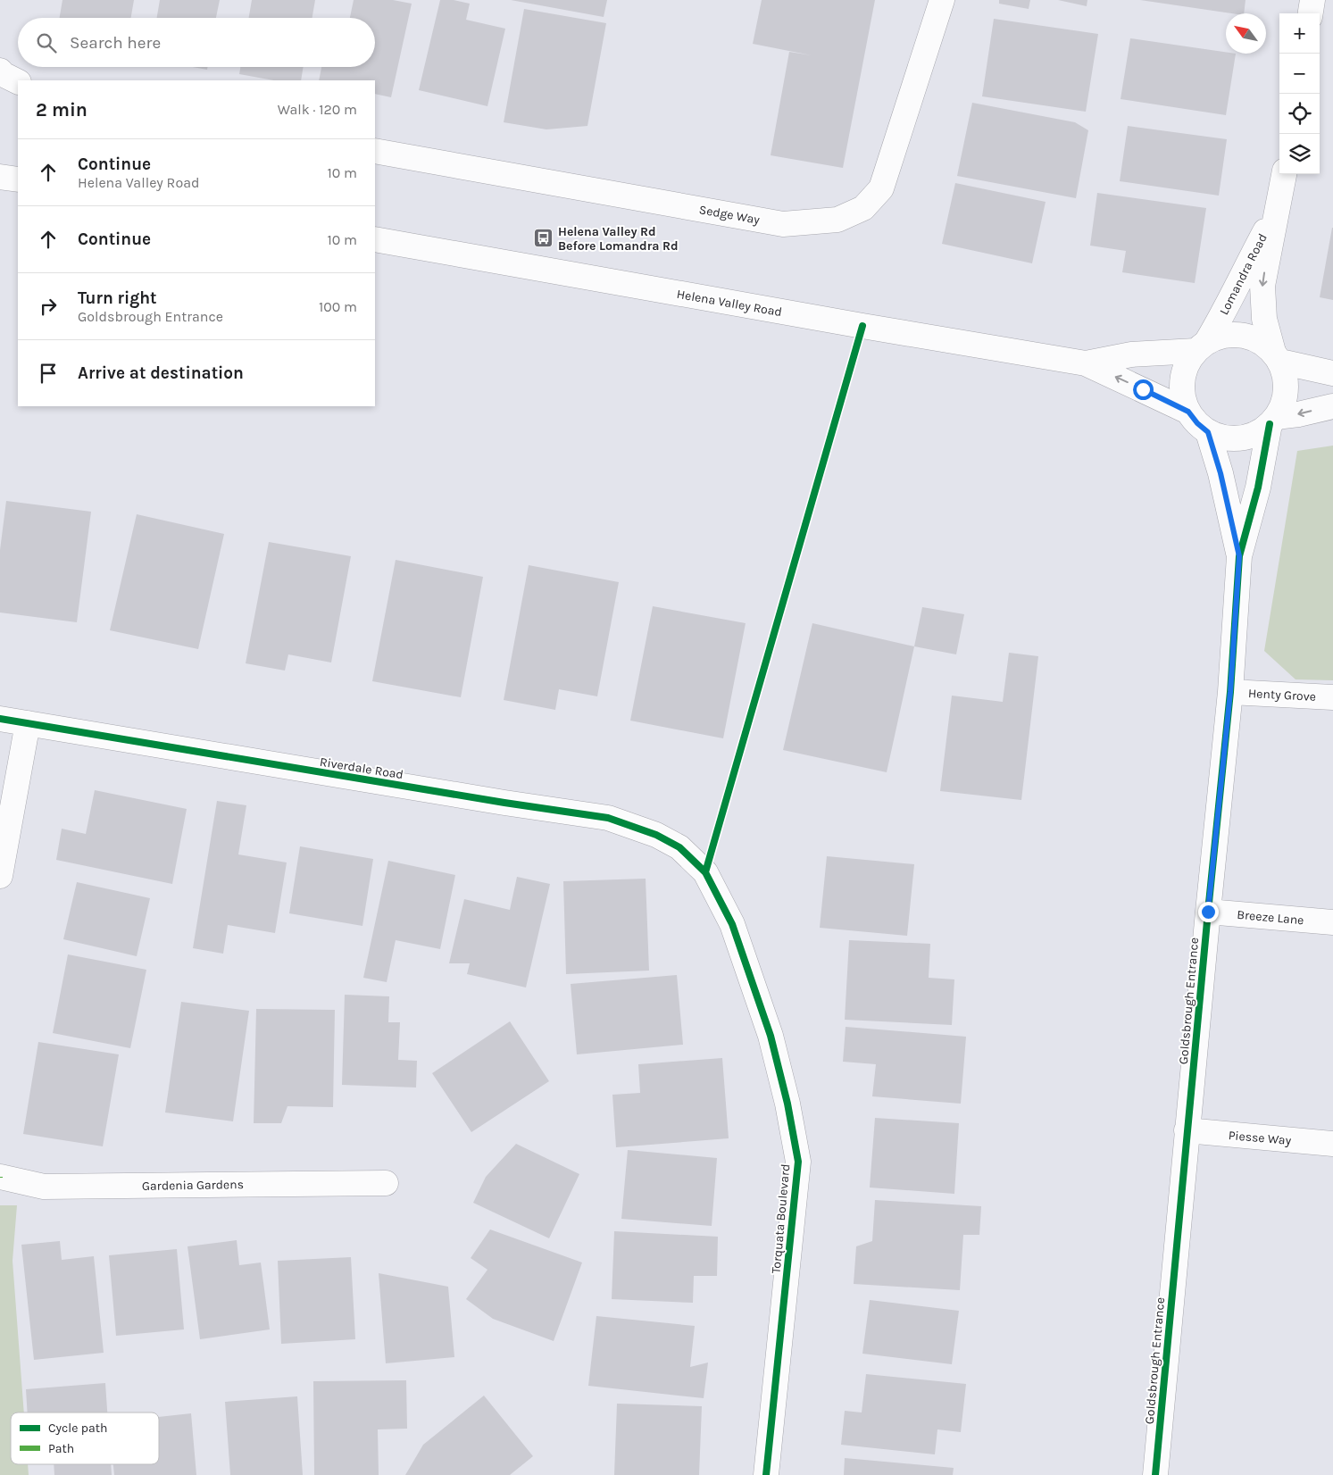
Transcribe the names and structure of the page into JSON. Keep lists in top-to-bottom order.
{
  "streets": {
    "street": [
      "Sedge Way",
      "Lomandra Road",
      "Helena Valley Road",
      "Henty Grove",
      "Riverdale Road",
      "Breeze Lane",
      "Goldsbrough Entrance",
      "Piesse Way",
      "Gardenia Gardens",
      "Torquata Boulevard"
    ]
  },
  "crossings": [
    ["Lomandra Road", "Helena Valley Road"],
    ["Lomandra Road", "Goldsbrough Entrance"],
    ["Helena Valley Road", "Goldsbrough Entrance"],
    ["Henty Grove", "Goldsbrough Entrance"],
    ["Riverdale Road", "Torquata Boulevard"],
    ["Breeze Lane", "Goldsbrough Entrance"],
    ["Goldsbrough Entrance", "Piesse Way"]
  ],
  "places": {
    "bus stop": ["Helena Valley Rd Before Lomandra Rd"]
  },
  "legend": ["Cycle path", "Path"],
  "north": "top left",
  "page": {
    "map_buttons": ["+", "−"],
    "search": "Search here",
    "heading": ["2 min", "Walk · 120 m"],
    "list": [
      ["Continue", "Helena Valley Road", "10 m"],
      ["Continue", "10 m"],
      ["Turn right", "Goldsbrough Entrance", "100 m"],
      "Arrive at destination"
    ]
  }
}
